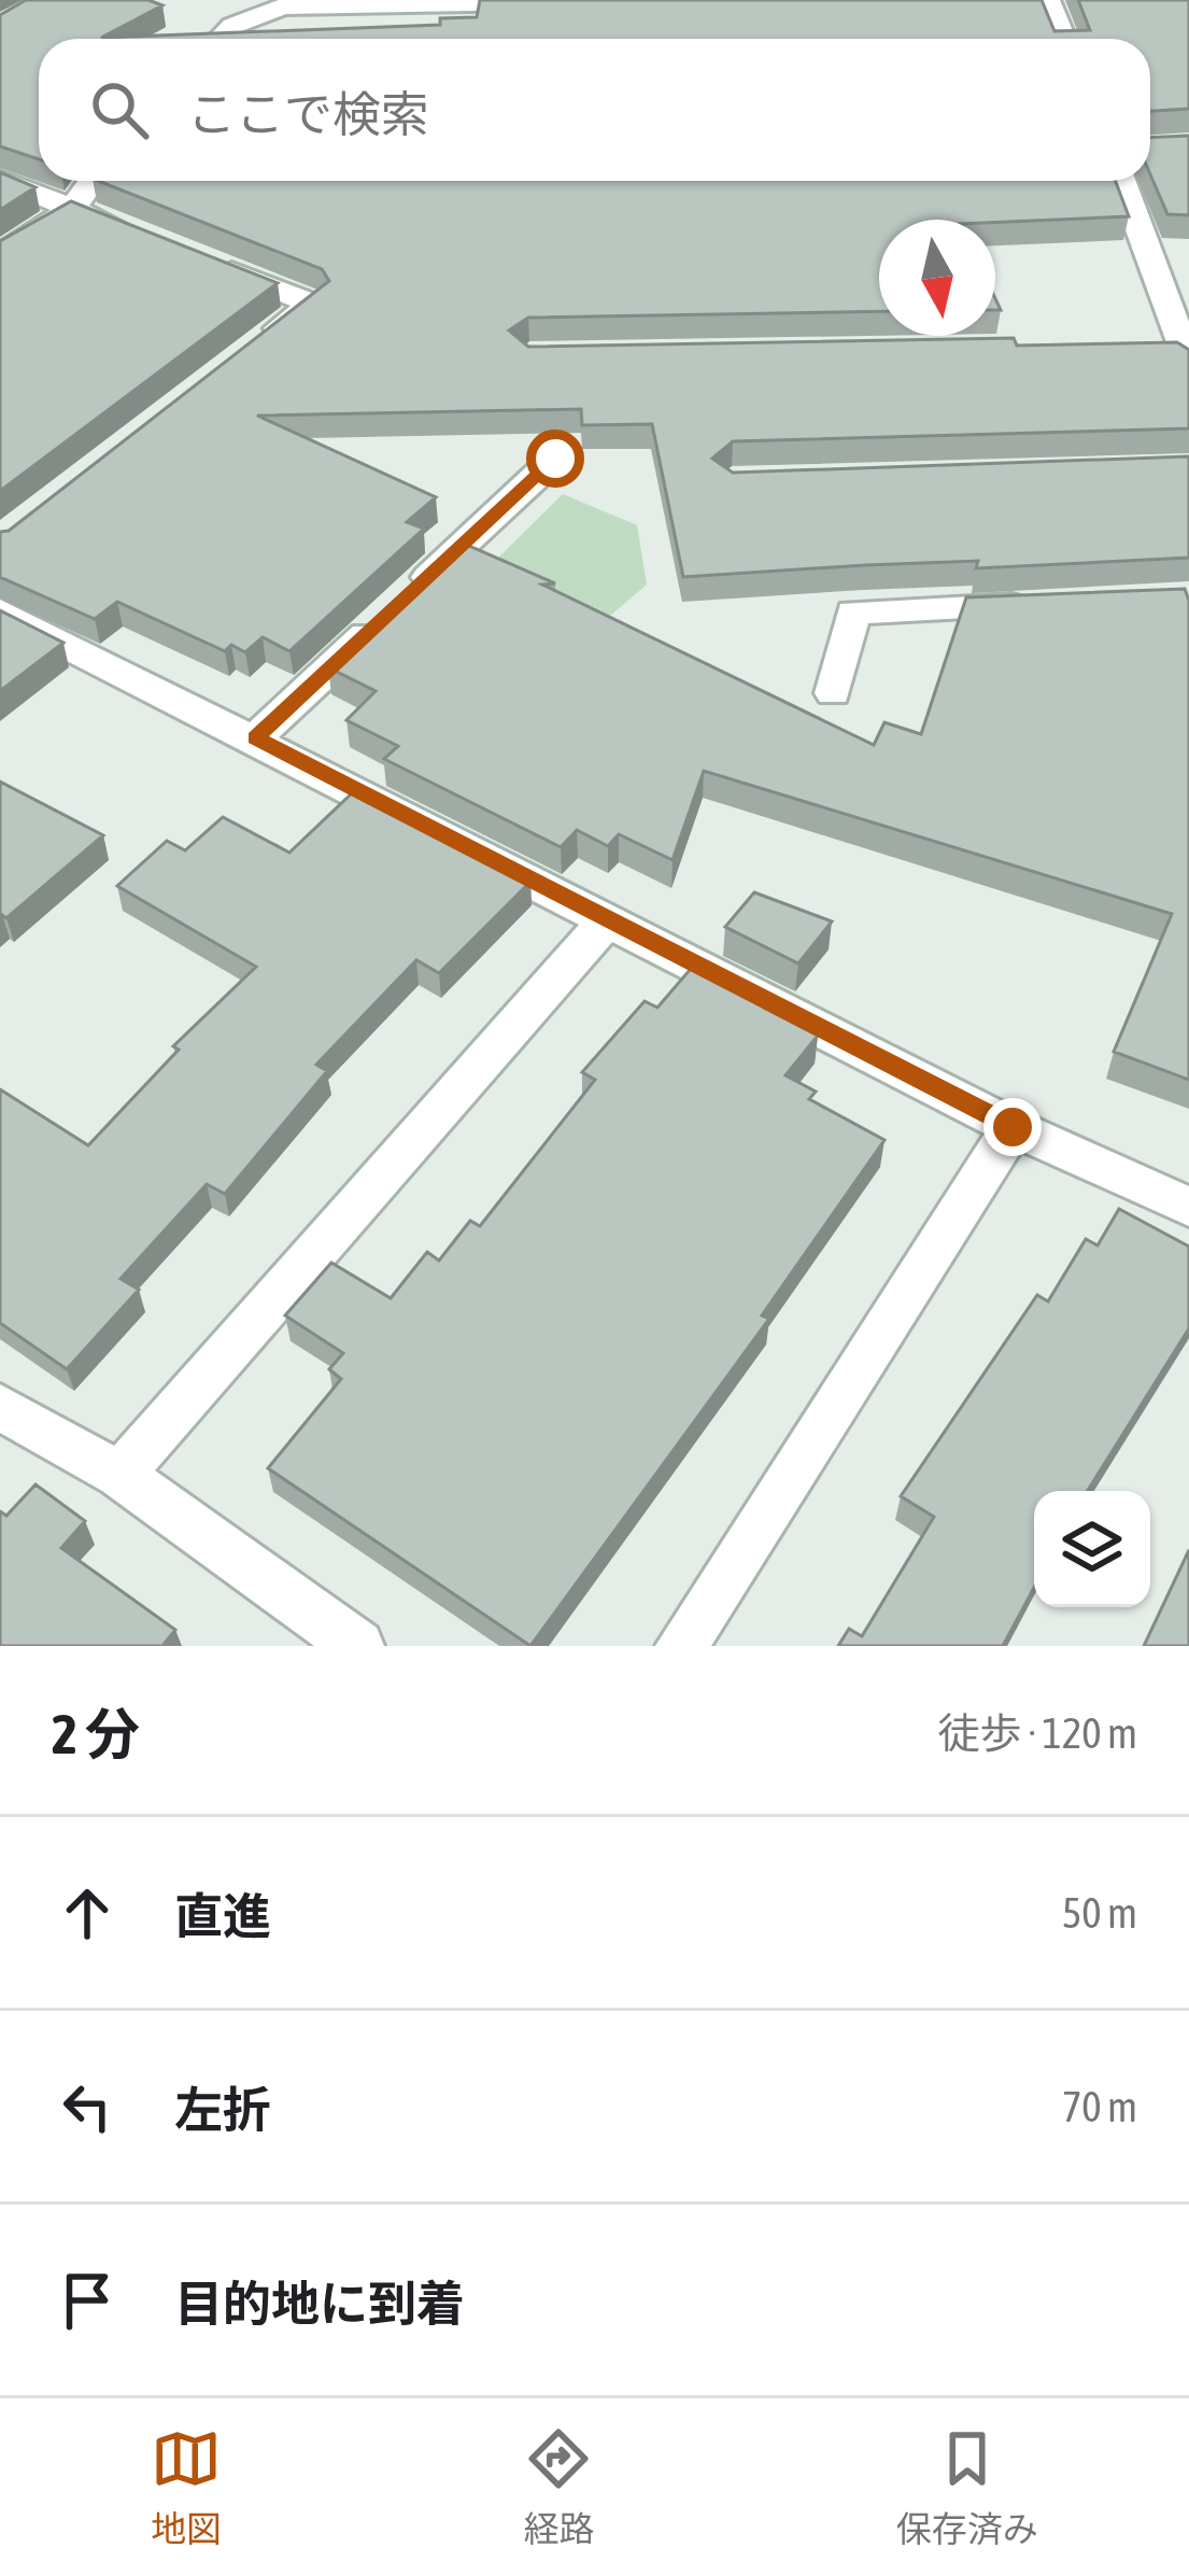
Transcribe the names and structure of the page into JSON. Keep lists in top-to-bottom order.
{
  "north": "bottom",
  "page": {
    "search": "ここで検索",
    "heading": ["2 分", "徒歩 · 120 m"],
    "list": [
      ["直進", "50 m"],
      ["左折", "70 m"],
      "目的地に到着"
    ],
    "nav": ["地図", "経路", "保存済み"]
  }
}
